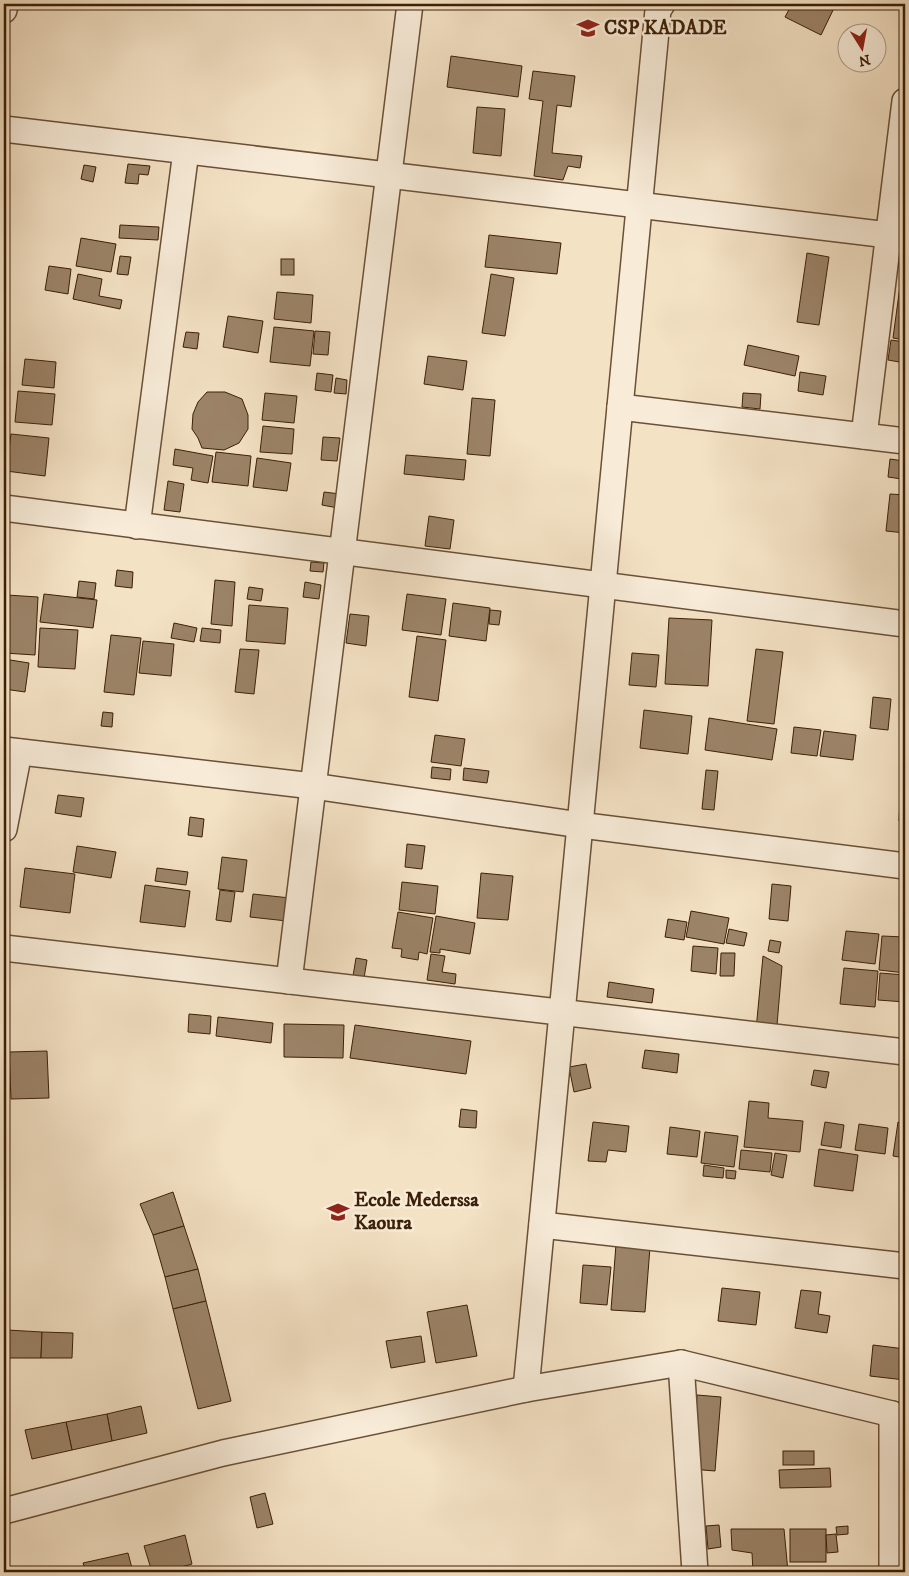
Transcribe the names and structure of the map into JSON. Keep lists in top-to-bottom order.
{
  "places": {
    "school or university": ["CSP KADADE", "Ecole Mederssa Kaoura"]
  },
  "north": "bottom"
}
